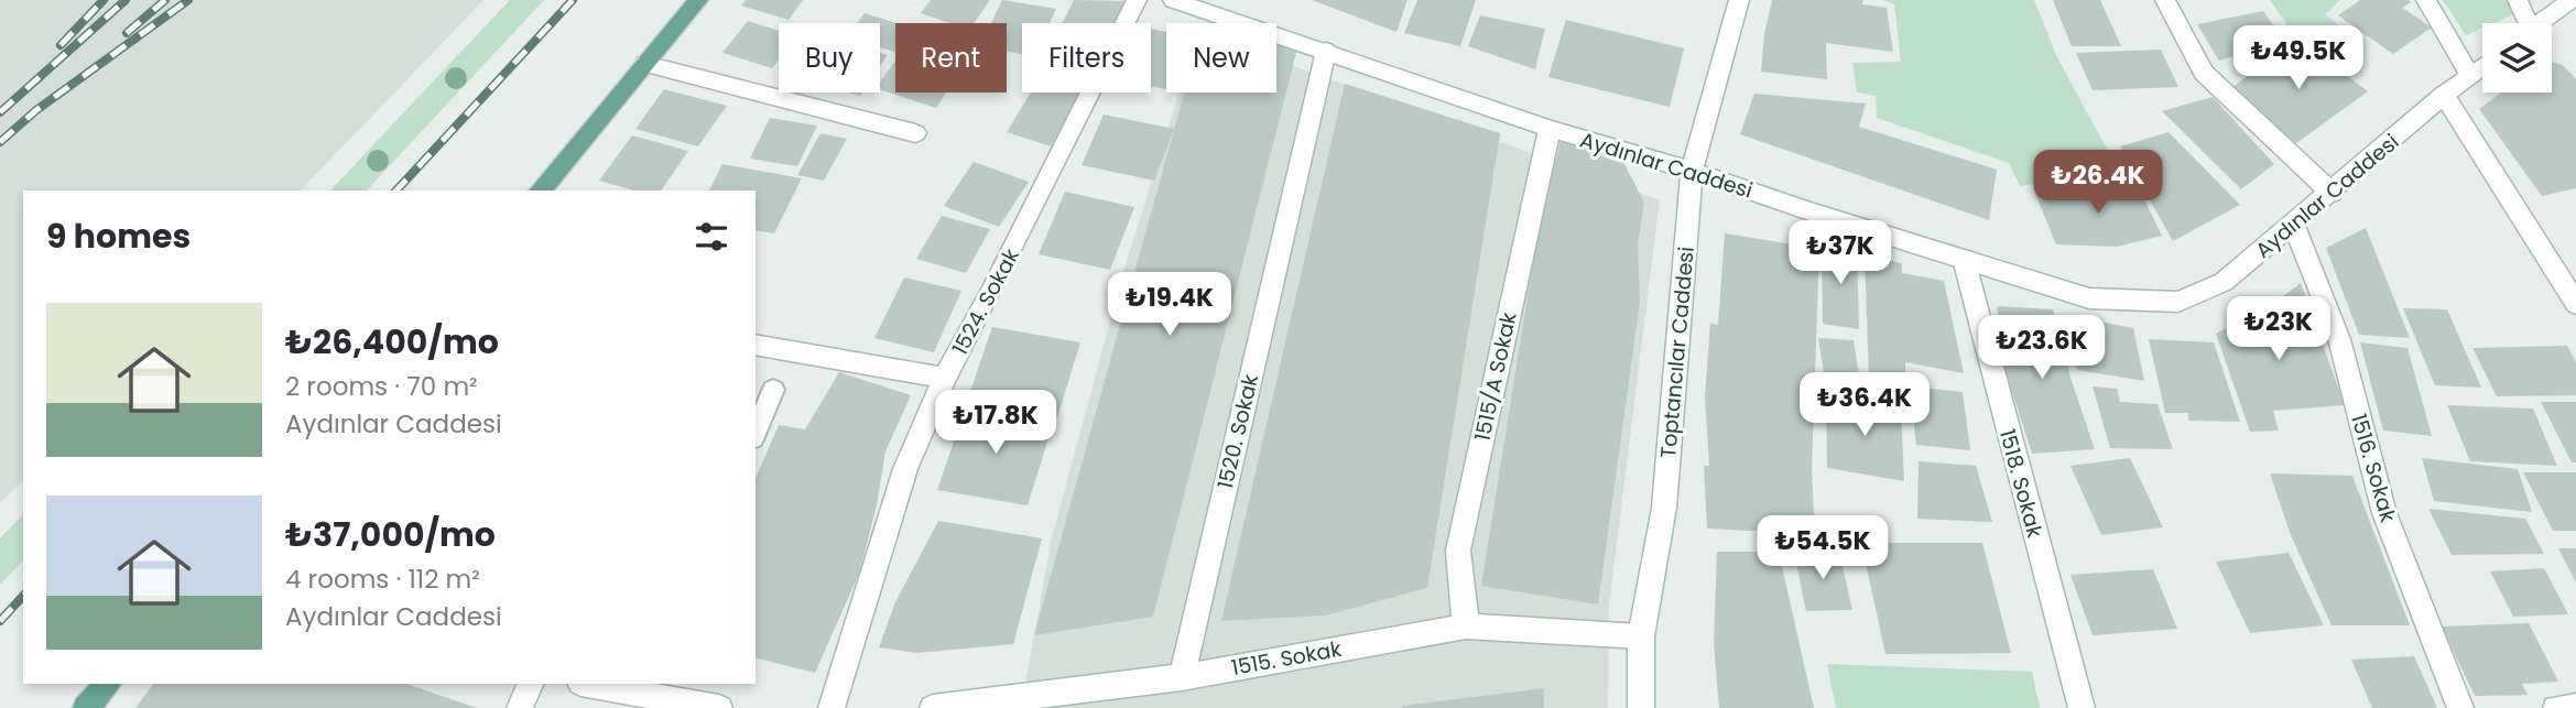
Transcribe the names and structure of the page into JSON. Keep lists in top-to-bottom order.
{
  "streets": {
    "street": [
      "Aydınlar Caddesi",
      "1524. Sokak",
      "Toptancılar Caddesi",
      "1515/A Sokak",
      "1520. Sokak",
      "1516. Sokak",
      "1518. Sokak",
      "1515. Sokak"
    ]
  },
  "crossings": [
    ["Aydınlar Caddesi", "Toptancılar Caddesi"],
    ["Aydınlar Caddesi", "1515/A Sokak"],
    ["Aydınlar Caddesi", "1520. Sokak"],
    ["Aydınlar Caddesi", "1516. Sokak"],
    ["Aydınlar Caddesi", "1518. Sokak"],
    ["Toptancılar Caddesi", "1515. Sokak"],
    ["1515/A Sokak", "1515. Sokak"],
    ["1520. Sokak", "1515. Sokak"]
  ],
  "page": {
    "chip": [
      "Buy",
      "Rent",
      "Filters",
      "New"
    ],
    "price": [
      "₺49.5K",
      "₺26.4K",
      "₺37K",
      "₺19.4K",
      "₺23K",
      "₺23.6K",
      "₺36.4K",
      "₺17.8K",
      "₺54.5K"
    ],
    "heading": "9 homes",
    "list": [
      {
        "name": "₺26,400/mo",
        "note": "2 rooms · 70 m² · Aydınlar Caddesi"
      },
      {
        "name": "₺37,000/mo",
        "note": "4 rooms · 112 m² · Aydınlar Caddesi"
      }
    ]
  }
}
